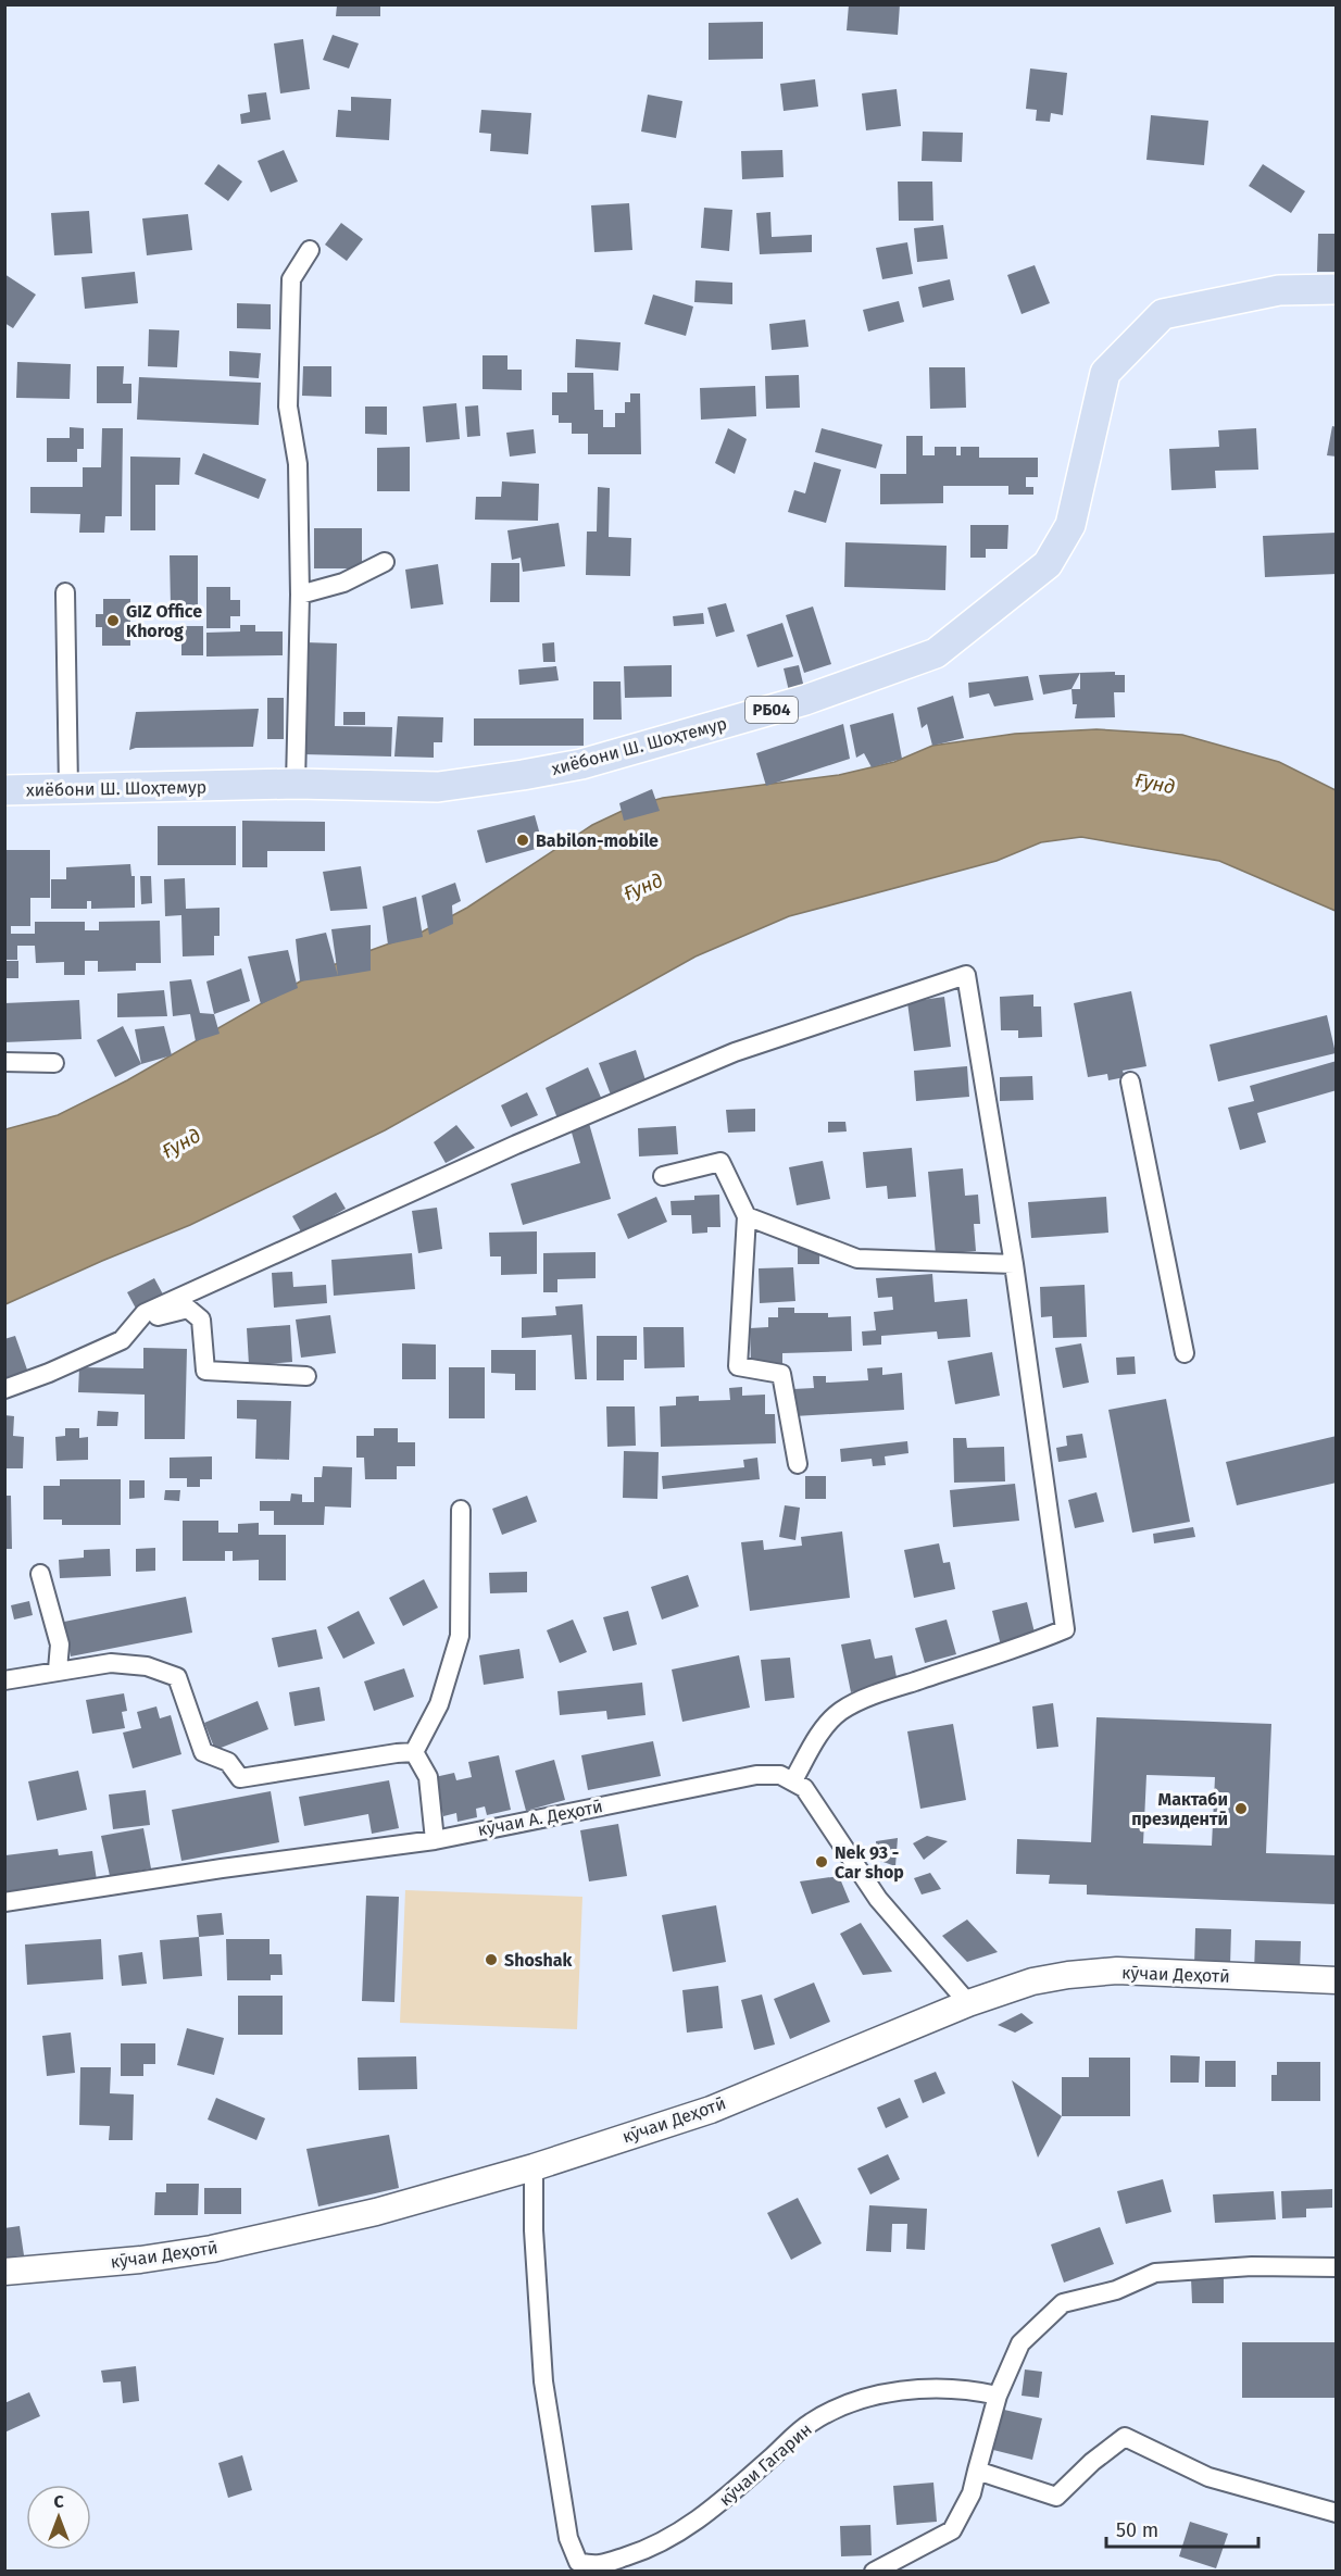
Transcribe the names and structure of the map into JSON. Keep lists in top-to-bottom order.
{
  "streets": {
    "main road": ["РБ04", "хиёбони Ш. Шоҳтемур", "кӯчаи Деҳотӣ"],
    "street": ["кӯчаи А. Деҳотӣ", "кӯчаи Гагарин"]
  },
  "crossings": [
    ["кӯчаи Деҳотӣ", "кӯчаи Гагарин"]
  ],
  "water": ["Ғунд"],
  "places": [
    "GIZ Office Khorog",
    "Babilon-mobile",
    "Мактаби президентӣ",
    "Nek 93 - Car shop",
    "Shoshak"
  ],
  "scale_bar": "50 m",
  "north": "top"
}
